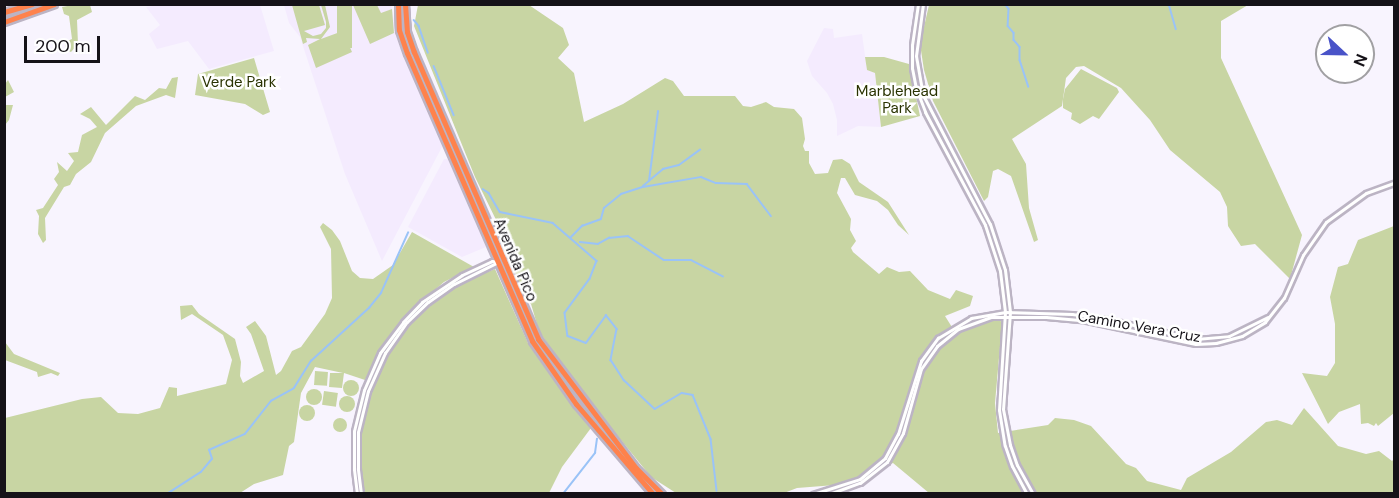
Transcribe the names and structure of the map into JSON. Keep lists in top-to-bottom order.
{
  "streets": {
    "highway": ["Avenida Pico"],
    "main road": ["Camino Vera Cruz"]
  },
  "parks": ["Verde Park", "Marblehead Park"],
  "scale_bar": "200 m",
  "north": "right"
}
